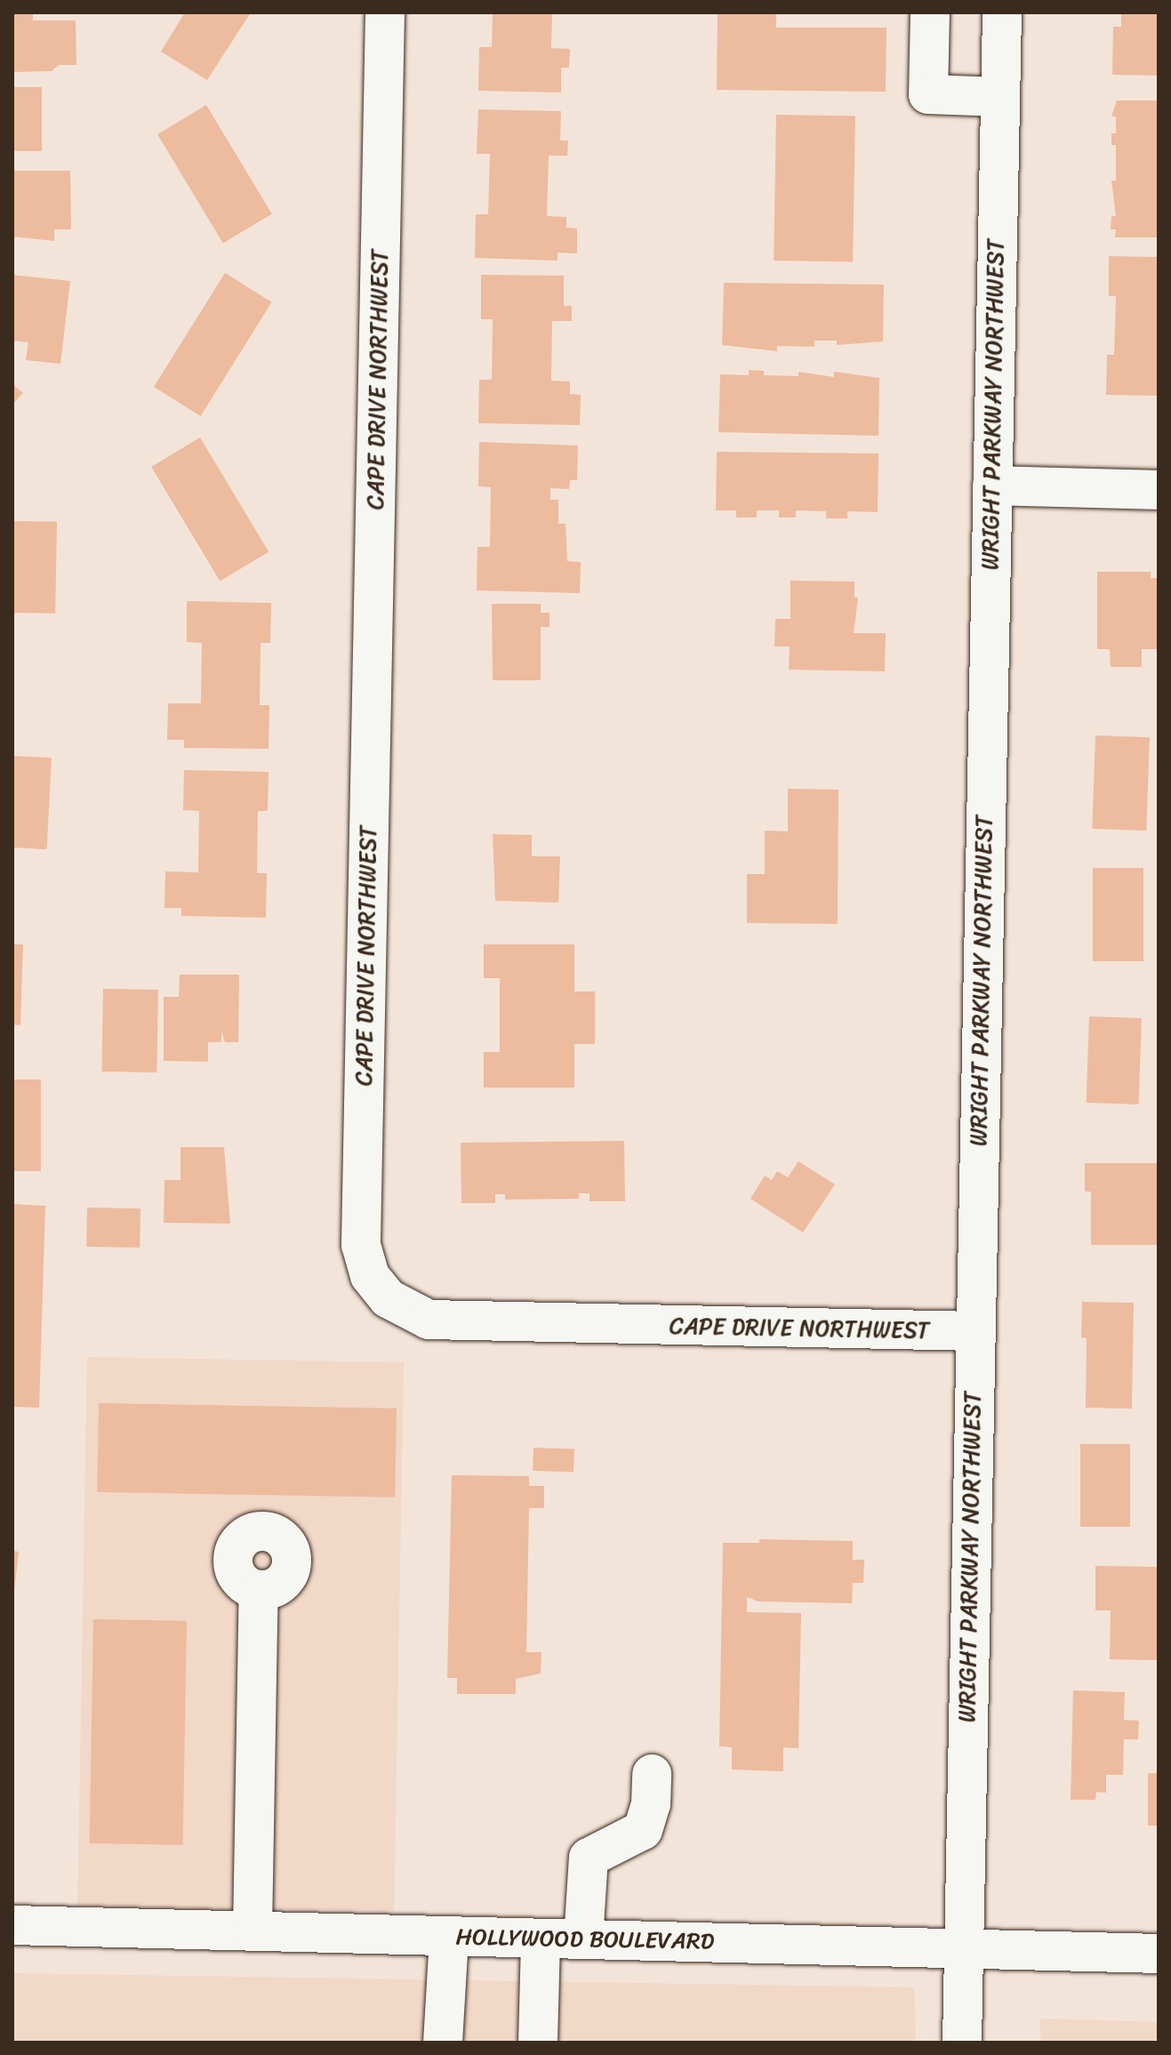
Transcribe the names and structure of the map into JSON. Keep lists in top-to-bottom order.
{
  "streets": {
    "street": ["CAPE DRIVE NORTHWEST", "WRIGHT PARKWAY NORTHWEST", "HOLLYWOOD BOULEVARD"]
  },
  "crossings": [
    ["CAPE DRIVE NORTHWEST", "WRIGHT PARKWAY NORTHWEST"],
    ["WRIGHT PARKWAY NORTHWEST", "HOLLYWOOD BOULEVARD"]
  ]
}
